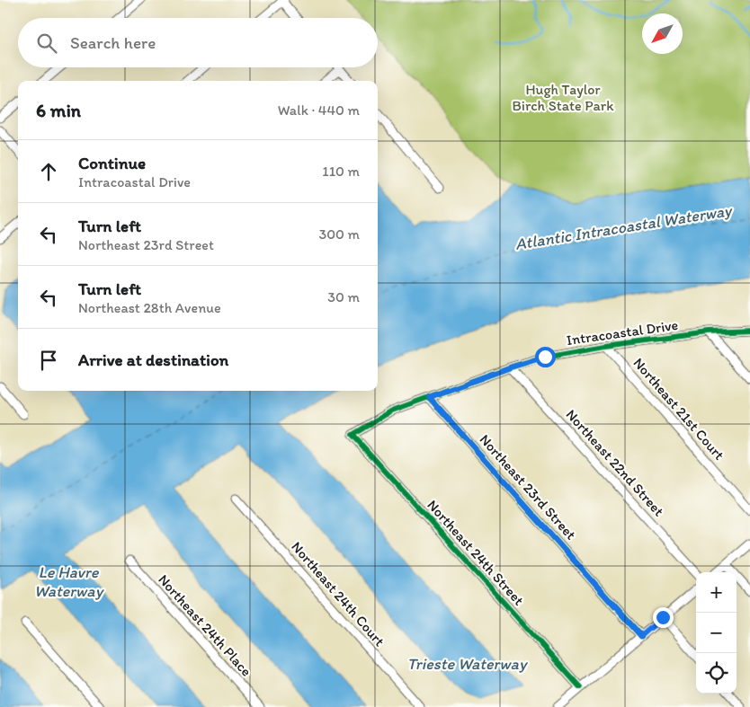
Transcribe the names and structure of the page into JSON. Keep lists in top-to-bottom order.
{
  "streets": {
    "street": [
      "Intracoastal Drive",
      "Northeast 21st Court",
      "Northeast 22nd Street",
      "Northeast 23rd Street",
      "Northeast 24th Street",
      "Northeast 24th Court",
      "Northeast 24th Place"
    ]
  },
  "crossings": [
    ["Intracoastal Drive", "Northeast 21st Court"],
    ["Intracoastal Drive", "Northeast 22nd Street"],
    ["Intracoastal Drive", "Northeast 23rd Street"],
    ["Intracoastal Drive", "Northeast 24th Street"]
  ],
  "water": ["Atlantic Intracoastal Waterway", "Le Havre Waterway", "Trieste Waterway"],
  "parks": ["Hugh Taylor Birch State Park"],
  "north": "bottom left",
  "page": {
    "search": "Search here",
    "heading": ["6 min", "Walk · 440 m"],
    "list": [
      ["Continue", "Intracoastal Drive", "110 m"],
      ["Turn left", "Northeast 23rd Street", "300 m"],
      ["Turn left", "Northeast 28th Avenue", "30 m"],
      "Arrive at destination"
    ],
    "map_buttons": ["+", "−"]
  }
}
